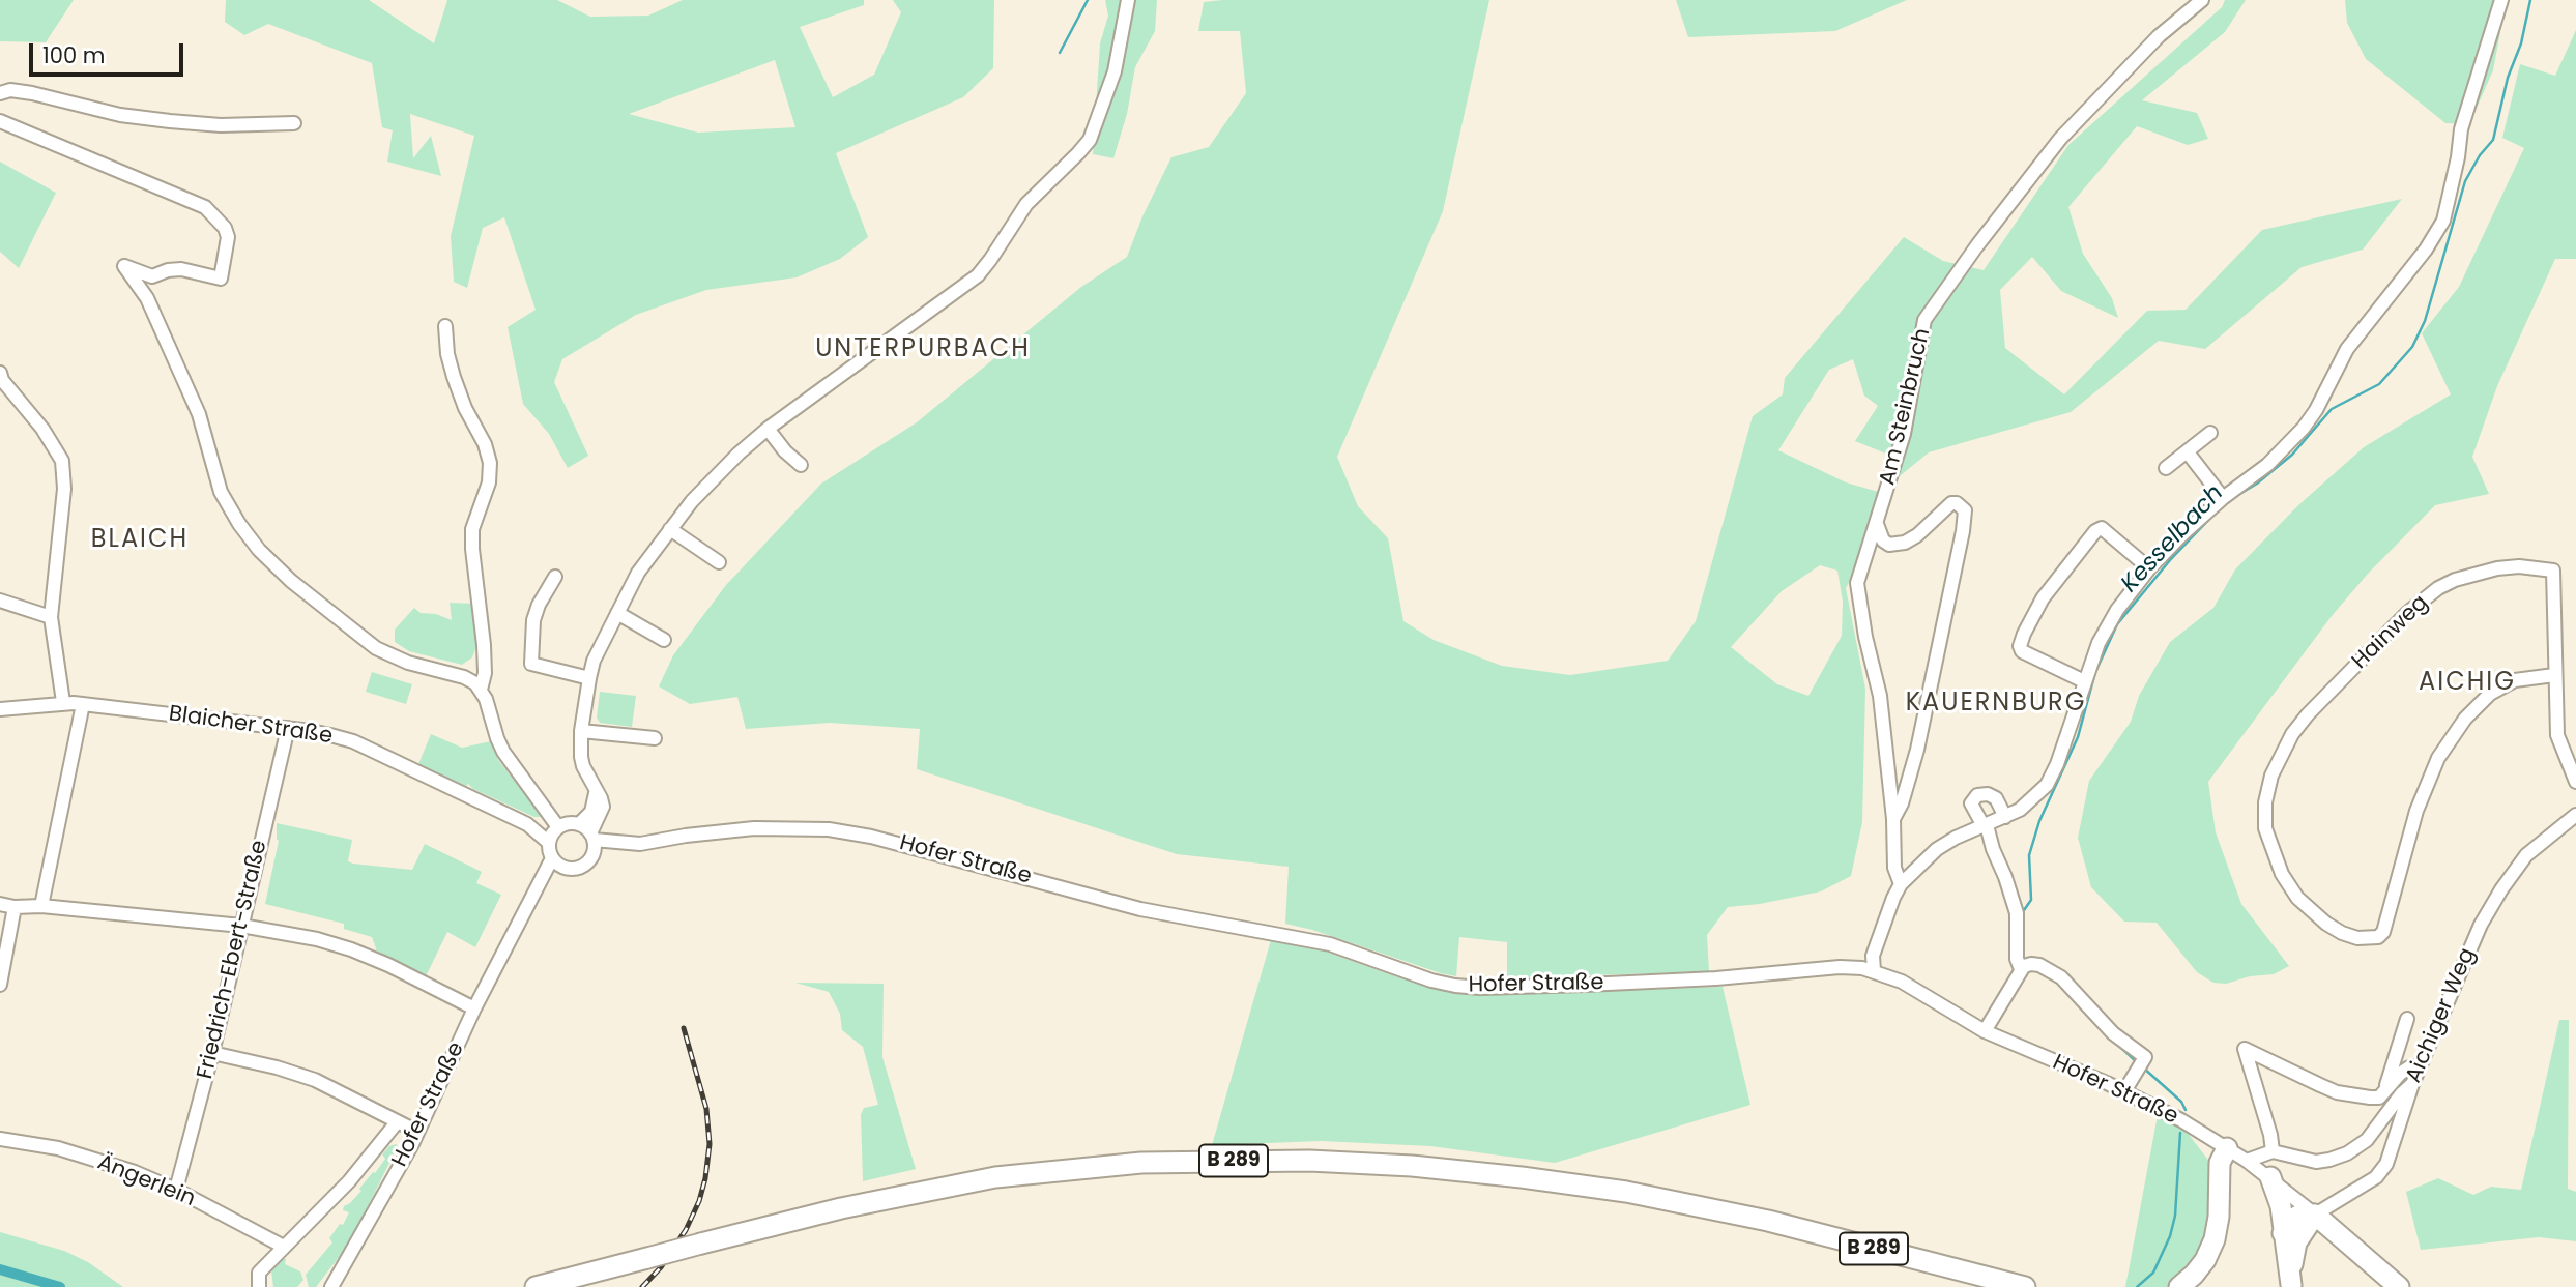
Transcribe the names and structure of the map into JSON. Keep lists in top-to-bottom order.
{
  "streets": {
    "highway": ["B 289"],
    "street": [
      "Am Steinbruch",
      "Hainweg",
      "Blaicher Straße",
      "Hofer Straße",
      "Friedrich-Ebert-Straße",
      "Aichiger Weg",
      "Ängerlein"
    ]
  },
  "crossings": [
    ["Blaicher Straße", "Hofer Straße"],
    ["Blaicher Straße", "Friedrich-Ebert-Straße"],
    ["Hofer Straße", "Aichiger Weg"],
    ["Hofer Straße", "Ängerlein"],
    ["Friedrich-Ebert-Straße", "Ängerlein"]
  ],
  "districts": [
    "UNTERPURBACH",
    "BLAICH",
    "AICHIG",
    "KAUERNBURG"
  ],
  "water": ["Kesselbach"],
  "scale_bar": "100 m"
}
